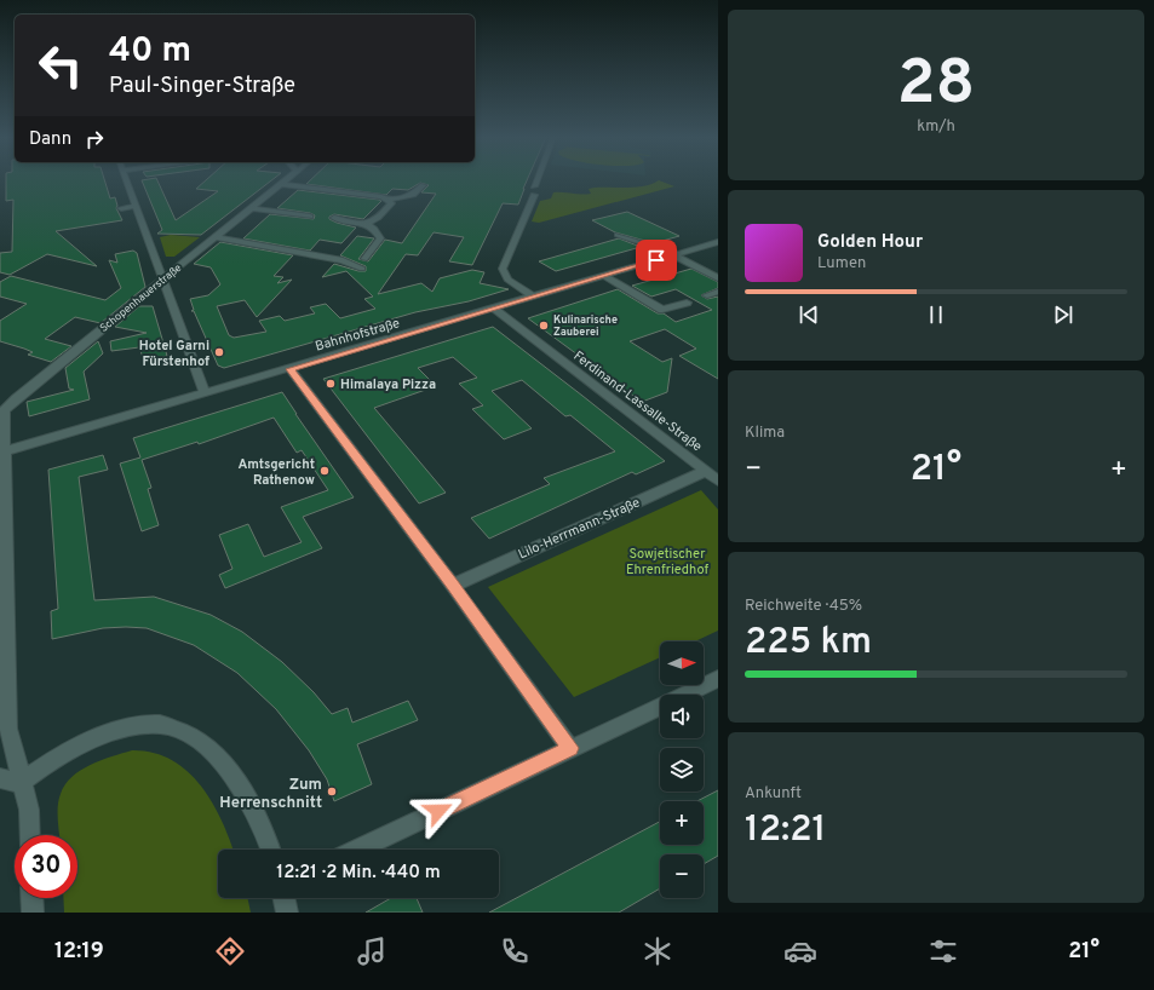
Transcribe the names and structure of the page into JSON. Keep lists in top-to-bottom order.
{
  "streets": {
    "street": [
      "Schopenhauerstraße",
      "Bahnhofstraße",
      "Ferdinand-Lassalle-Straße",
      "Lilo-Herrmann-Straße"
    ]
  },
  "crossings": [
    ["Schopenhauerstraße", "Bahnhofstraße"],
    ["Bahnhofstraße", "Ferdinand-Lassalle-Straße"],
    ["Ferdinand-Lassalle-Straße", "Lilo-Herrmann-Straße"]
  ],
  "parks": ["Sowjetischer Ehrenfriedhof"],
  "places": [
    "Kulinarische Zauberei",
    "Hotel Garni Fürstenhof",
    "Himalaya Pizza",
    "Amtsgericht Rathenow",
    "Zum Herrenschnitt"
  ],
  "north": "right",
  "page": {
    "tile": [
      ["28", "km/h"],
      "Klima",
      ["Reichweite · 45%", "225 km"],
      ["Ankunft", "12:21"]
    ],
    "turn": ["40 m", "Paul-Singer-Straße"],
    "then": "Dann",
    "song": ["Golden Hour", "Lumen"],
    "heat": ["−", "21°", "+"],
    "map_buttons": ["+", "−"],
    "limit": "30",
    "trip": "12:21 · 2 Min. · 440 m",
    "tabs": ["12:19", "21°"]
  }
}
